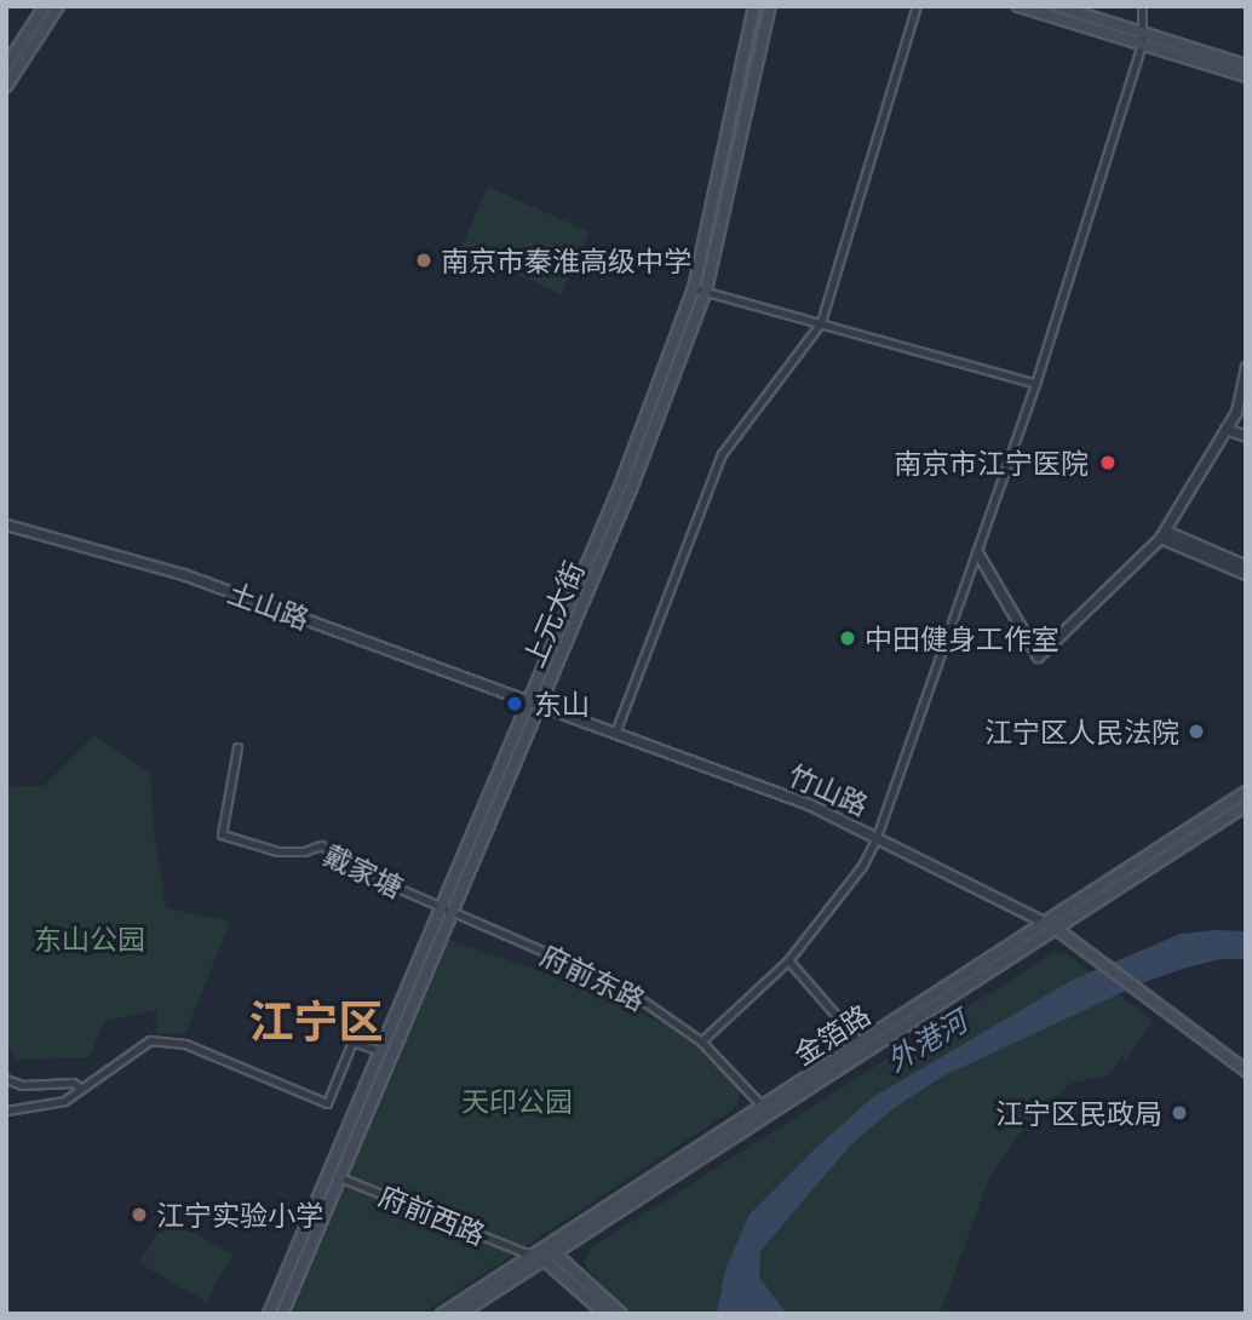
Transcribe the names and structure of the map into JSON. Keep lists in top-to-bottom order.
{
  "streets": {
    "main road": ["上元大街", "竹山路", "金箔路"],
    "street": [
      "土山路",
      "戴家塘",
      "府前东路",
      "府前西路"
    ]
  },
  "crossings": [
    ["土山路", "上元大街"],
    ["土山路", "竹山路"],
    ["上元大街", "竹山路"],
    ["上元大街", "戴家塘"],
    ["上元大街", "府前东路"],
    ["上元大街", "府前西路"],
    ["竹山路", "金箔路"],
    ["戴家塘", "府前东路"],
    ["府前东路", "金箔路"],
    ["金箔路", "府前西路"]
  ],
  "districts": ["江宁区"],
  "water": ["外港河"],
  "parks": ["东山公园", "天印公园"],
  "places": [
    "南京市秦淮高级中学",
    "南京市江宁医院",
    "中田健身工作室",
    "东山",
    "江宁区人民法院",
    "江宁区民政局",
    "江宁实验小学"
  ]
}
